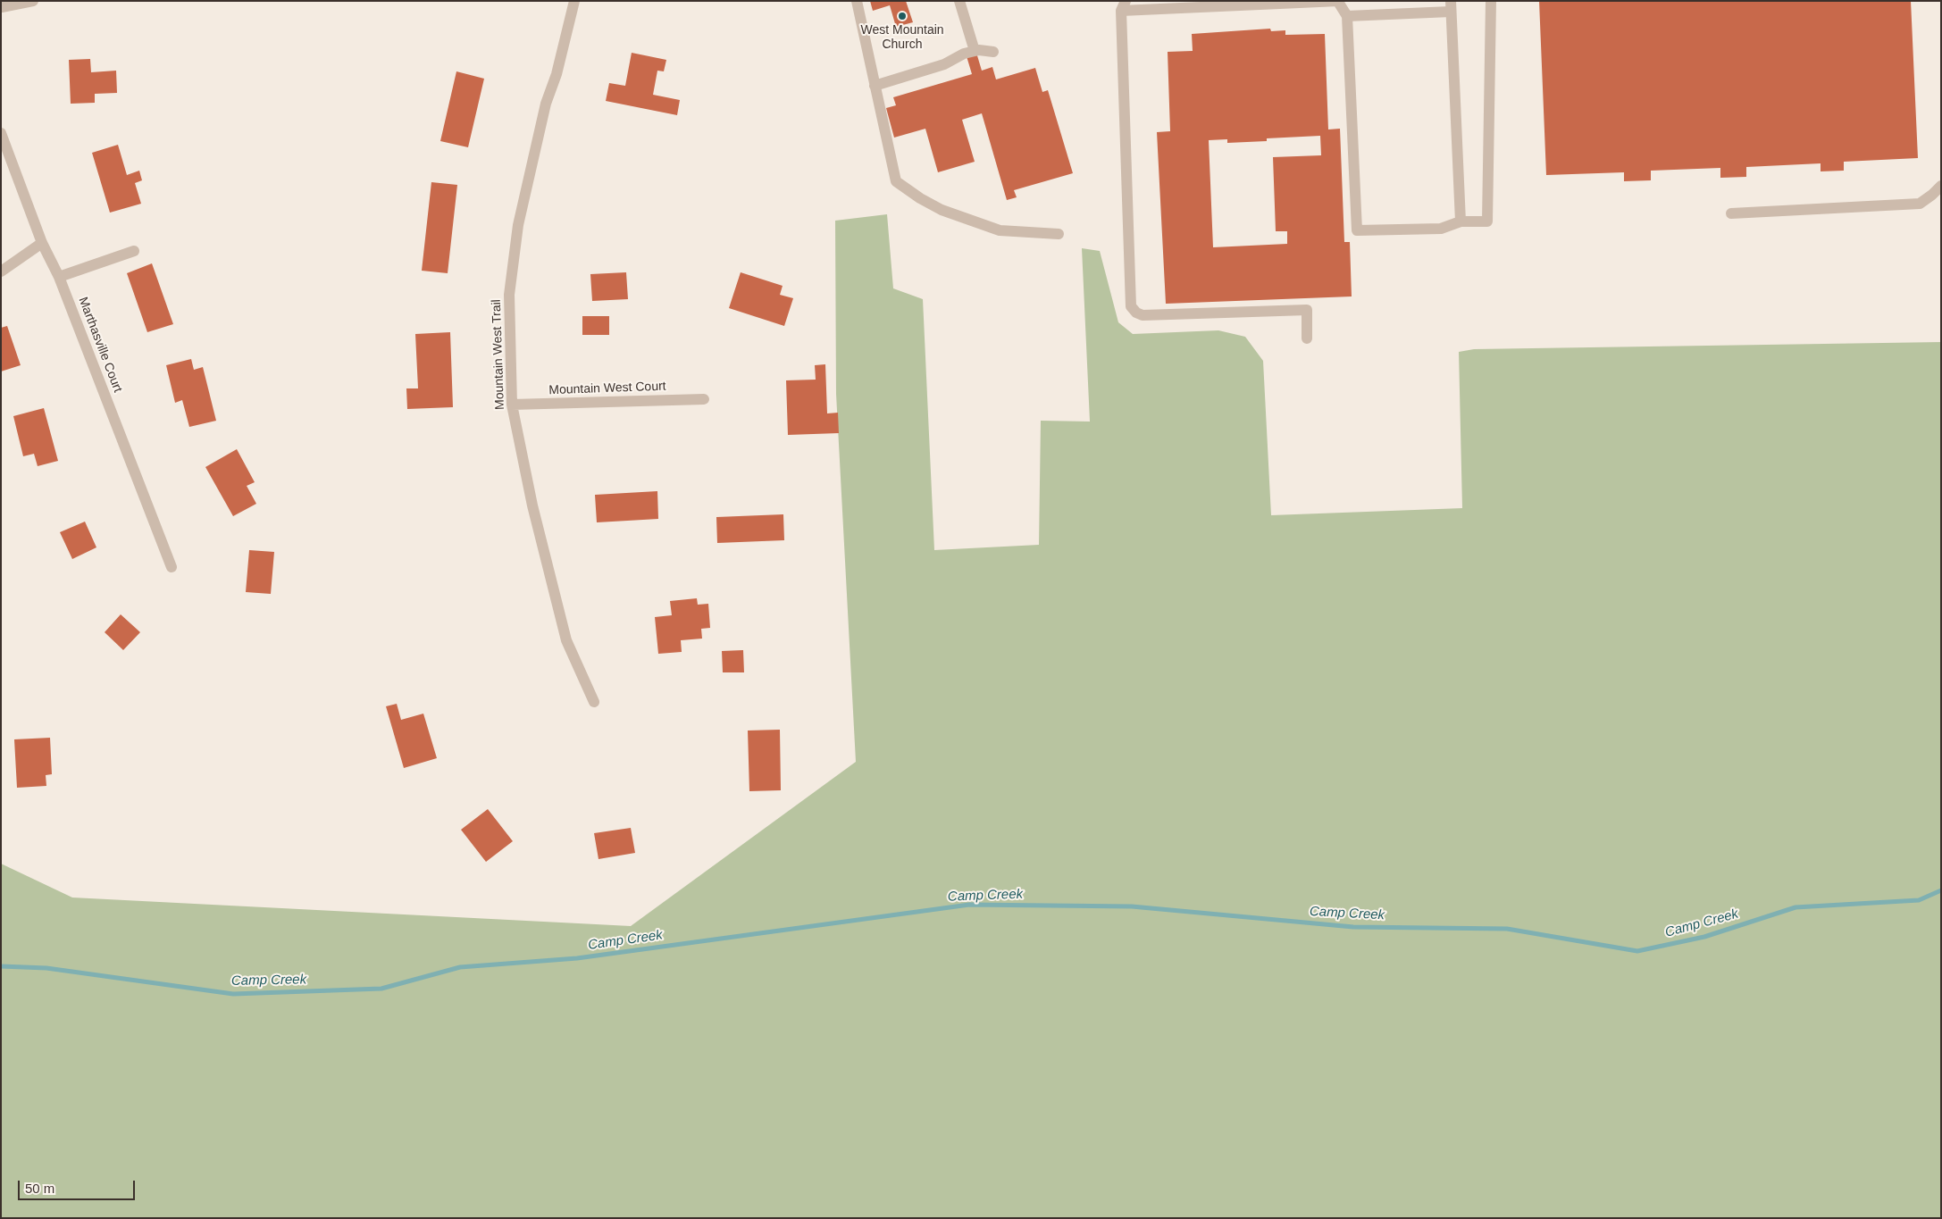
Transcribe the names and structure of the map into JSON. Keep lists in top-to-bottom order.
{
  "streets": {
    "street": ["Marthasville Court", "Mountain West Trail", "Mountain West Court"]
  },
  "crossings": [
    ["Mountain West Trail", "Mountain West Court"]
  ],
  "water": ["Camp Creek"],
  "places": ["West Mountain Church"],
  "scale_bar": "50 m"
}
